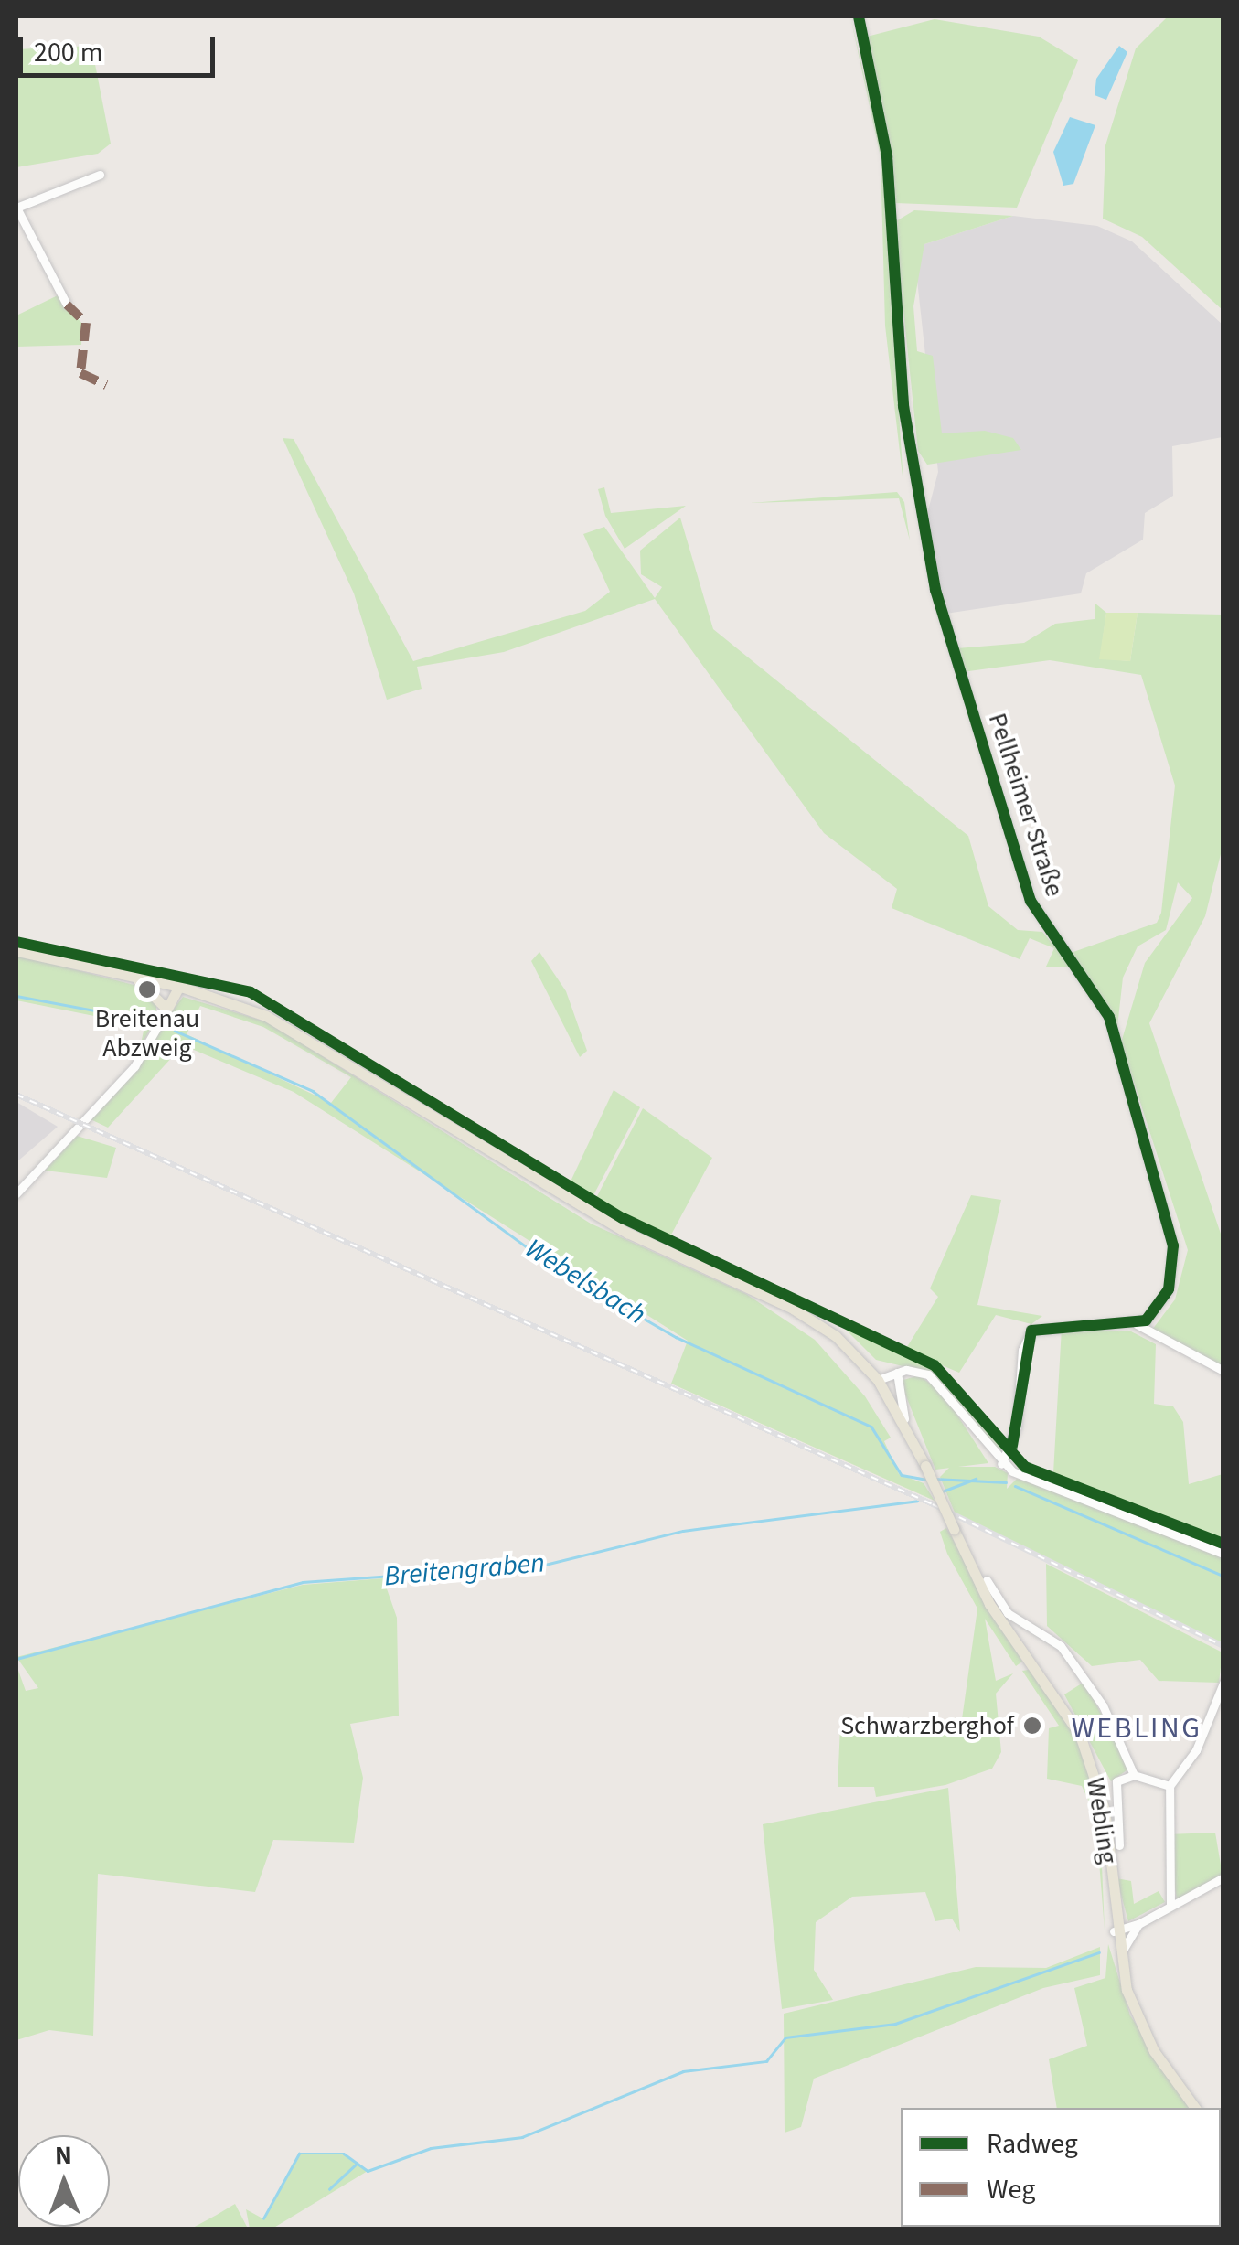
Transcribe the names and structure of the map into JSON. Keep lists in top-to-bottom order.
{
  "streets": {
    "main road": ["Webling"],
    "street": ["Pellheimer Straße"]
  },
  "districts": ["WEBLING"],
  "water": ["Webelsbach", "Breitengraben"],
  "places": ["Breitenau Abzweig", "Schwarzberghof"],
  "legend": ["Radweg", "Weg"],
  "scale_bar": "200 m",
  "north": "top"
}
